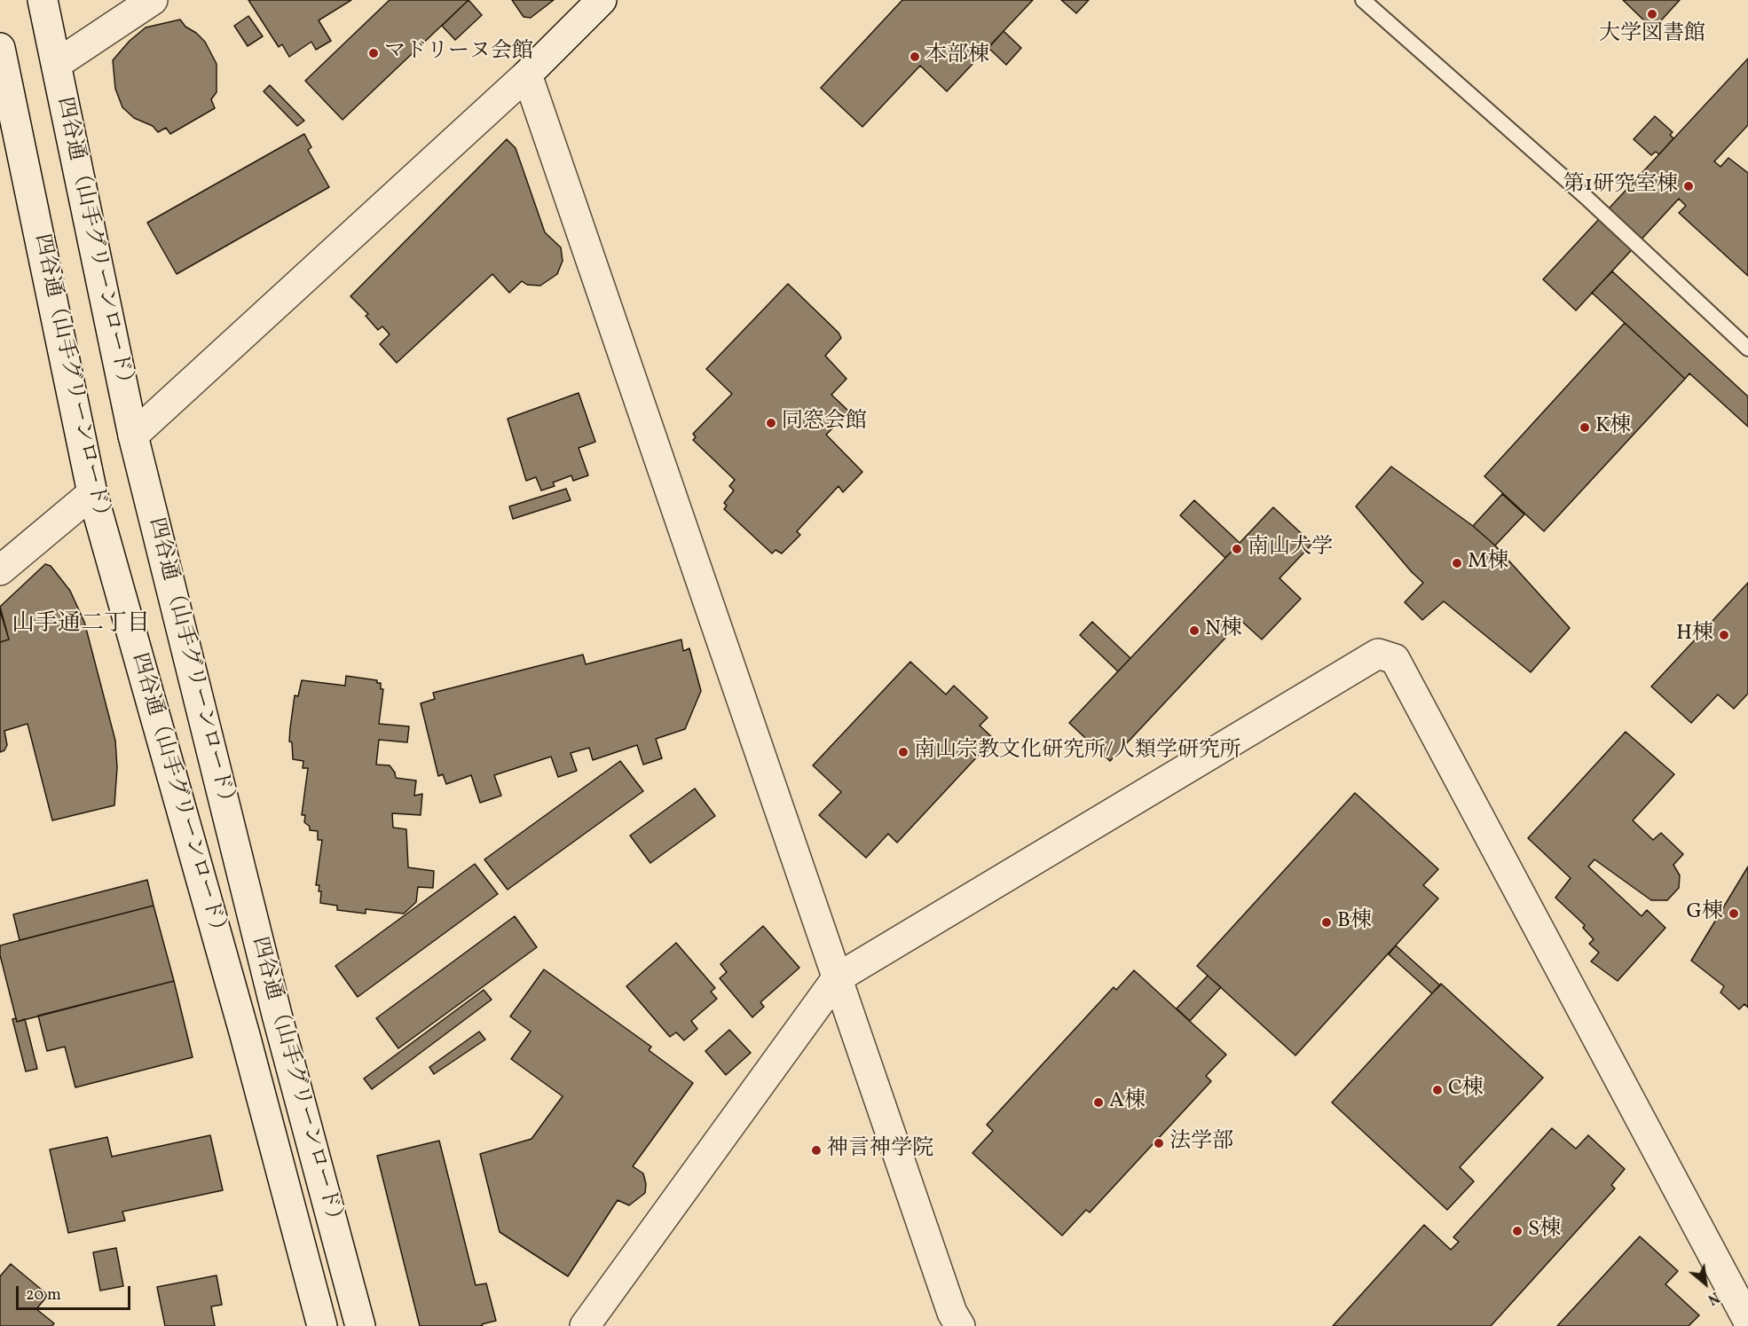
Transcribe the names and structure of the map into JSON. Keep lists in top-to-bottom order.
{
  "streets": {
    "street": ["四谷通 （山手グリーンロード）", "四谷通（山手グリーンロード）"]
  },
  "districts": ["山手通二丁目"],
  "places": [
    "大学図書館",
    "マドリーヌ会館",
    "本部棟",
    "第1研究室棟",
    "同窓会館",
    "K棟",
    "南山大学",
    "M棟",
    "N棟",
    "H棟",
    "南山宗教文化研究所/人類学研究所",
    "G棟",
    "B棟",
    "C棟",
    "A棟",
    "法学部",
    "神言神学院",
    "S棟"
  ],
  "scale_bar": "20 m",
  "north": "bottom right"
}
